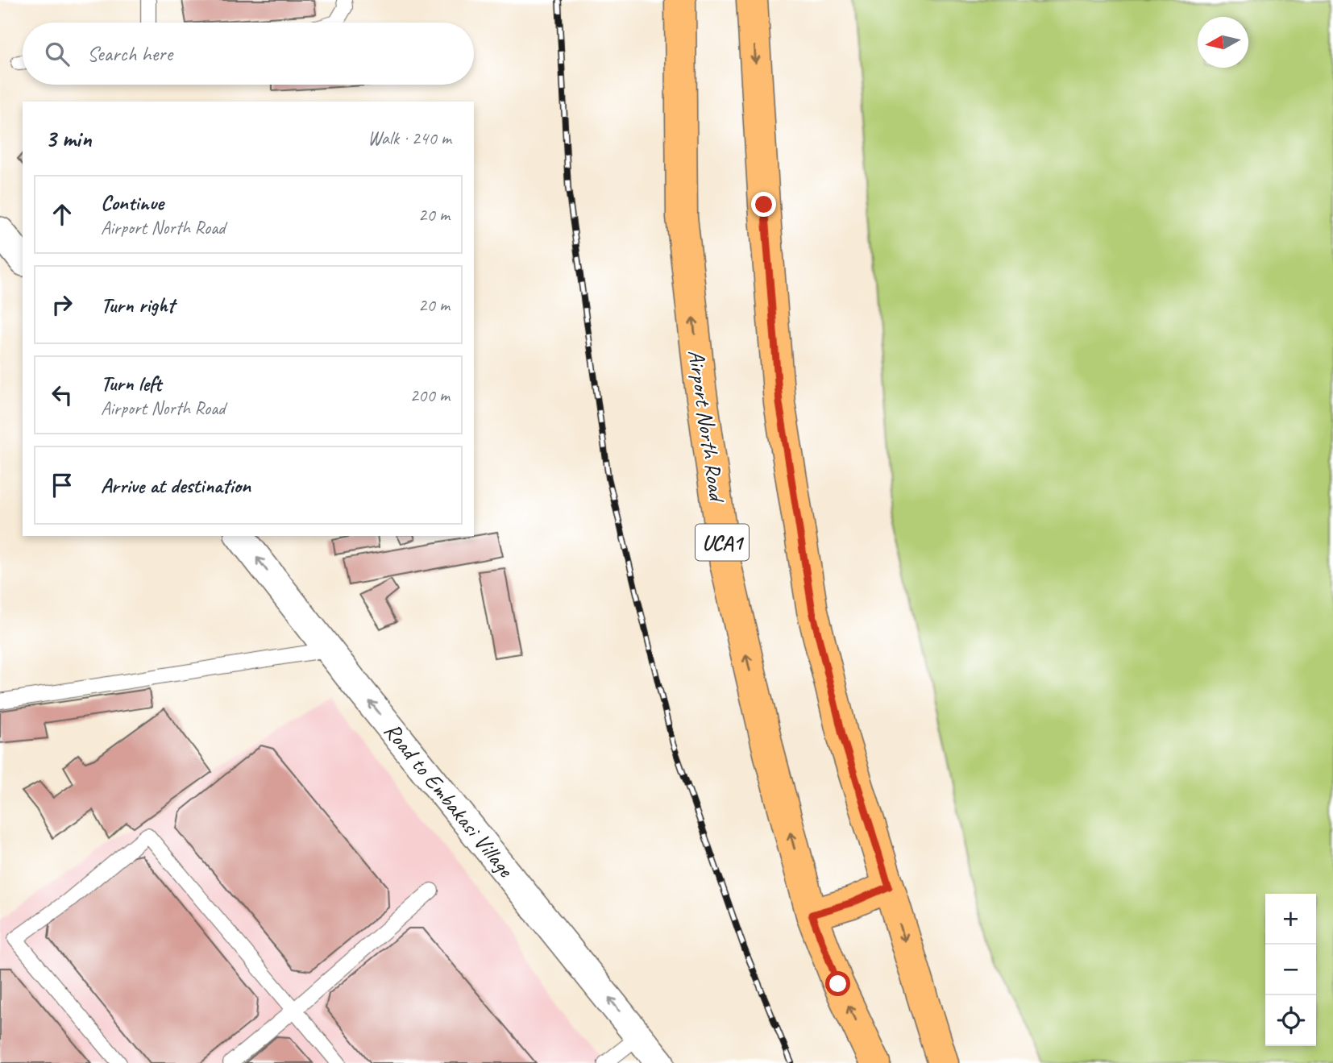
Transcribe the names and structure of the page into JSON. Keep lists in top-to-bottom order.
{
  "streets": {
    "main road": ["Airport North Road", "UCA1"],
    "street": ["Road to Embakasi Village"]
  },
  "one_way": ["Road to Embakasi Village"],
  "north": "left",
  "page": {
    "search": "Search here",
    "heading": ["3 min", "Walk · 240 m"],
    "list": [
      ["Continue", "Airport North Road", "20 m"],
      ["Turn right", "20 m"],
      ["Turn left", "Airport North Road", "200 m"],
      "Arrive at destination"
    ],
    "map_buttons": ["+", "−"]
  }
}
